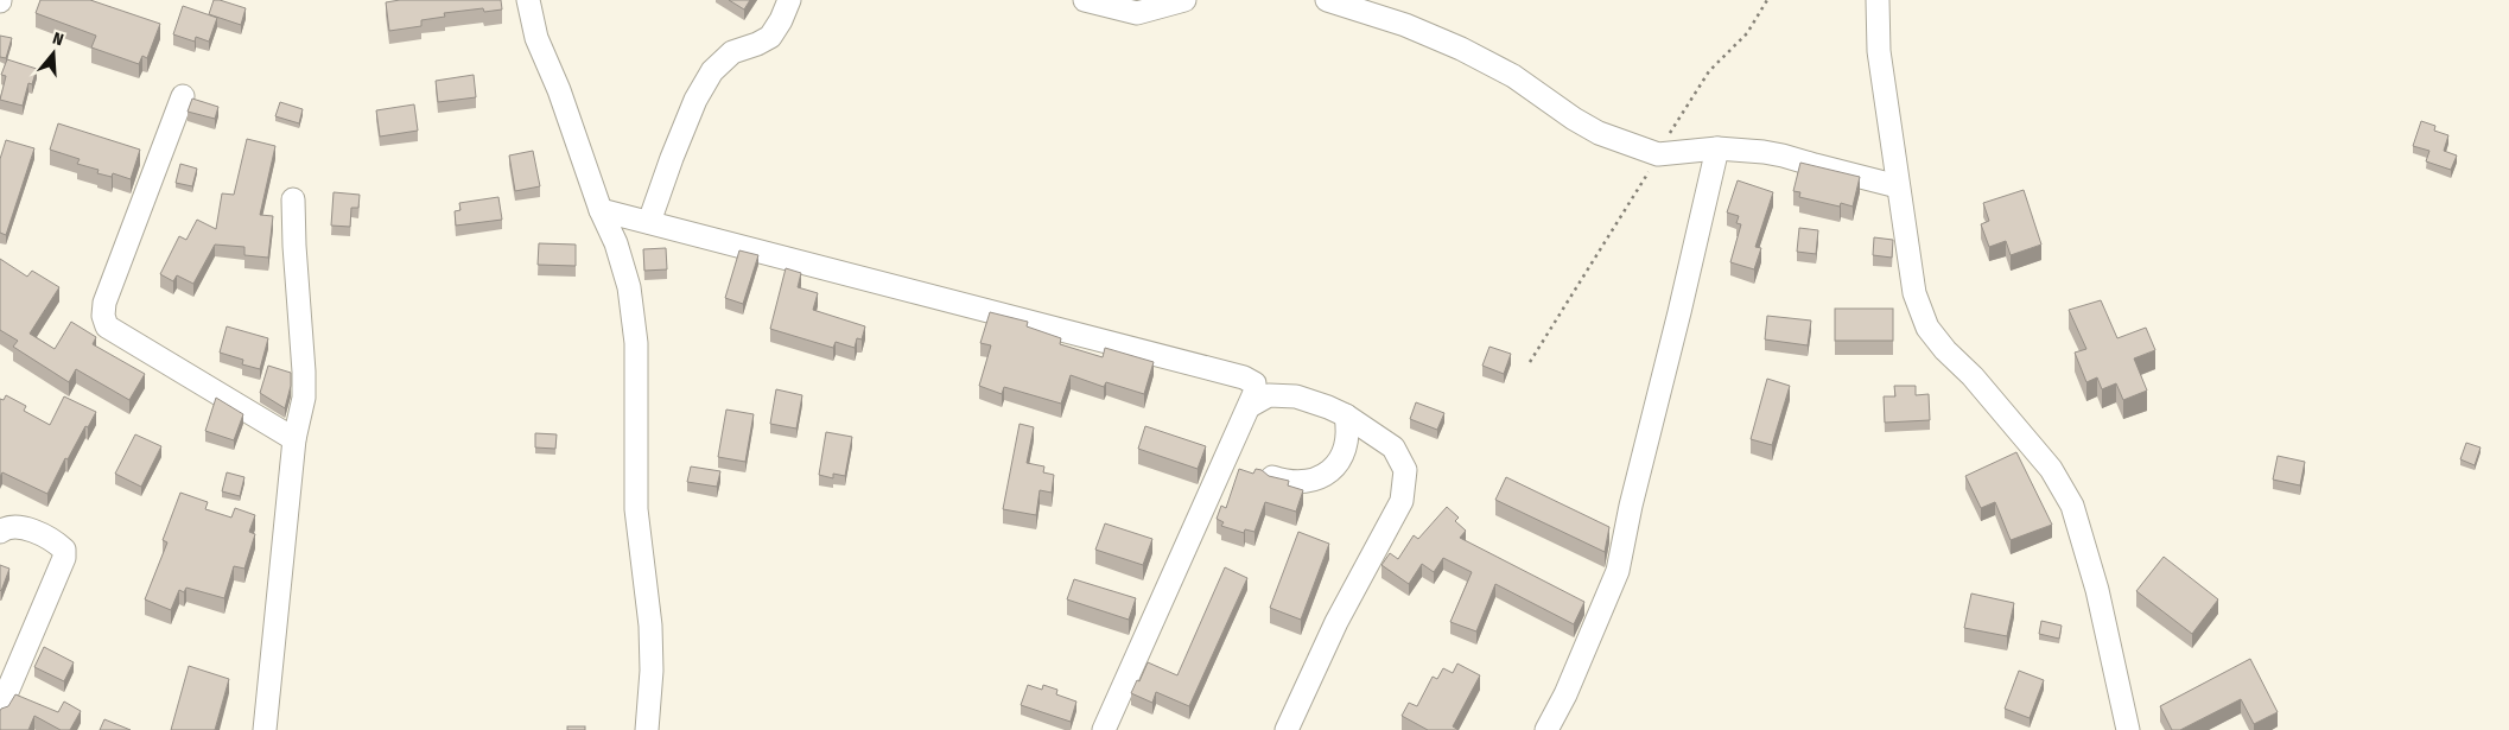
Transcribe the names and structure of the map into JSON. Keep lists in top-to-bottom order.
{
  "north": "top"
}
